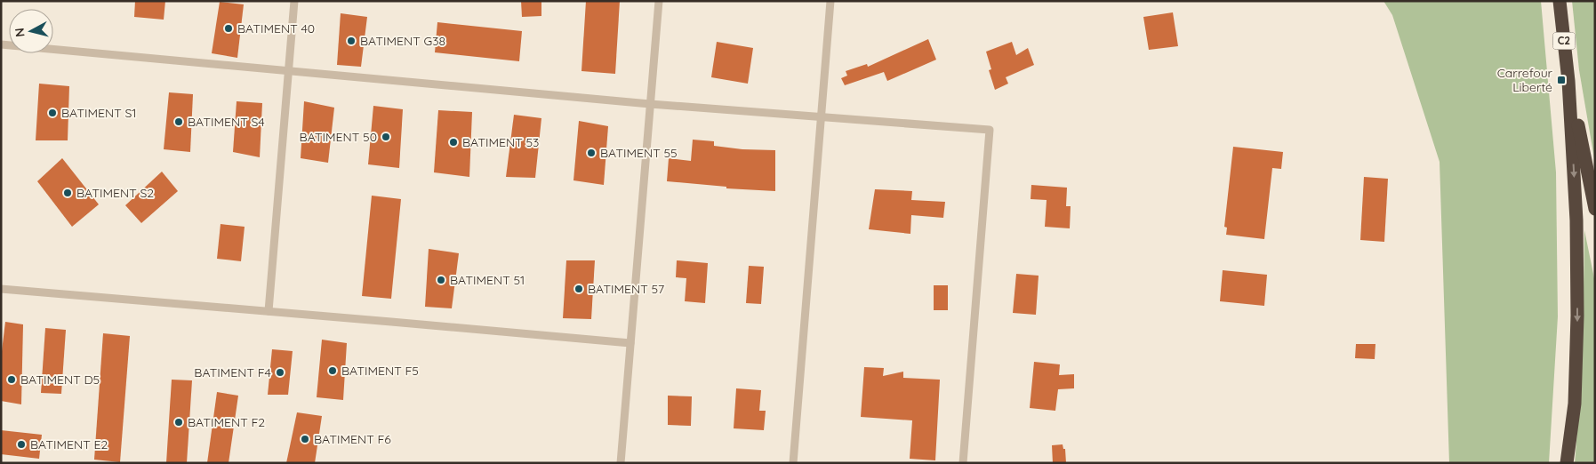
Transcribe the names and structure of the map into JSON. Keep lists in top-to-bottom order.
{
  "streets": {
    "highway": ["C2"]
  },
  "places": {
    "other": [
      "BATIMENT 40",
      "BATIMENT G38",
      "BATIMENT S1",
      "BATIMENT S4",
      "BATIMENT 50",
      "BATIMENT 53",
      "BATIMENT 55",
      "BATIMENT S2",
      "BATIMENT 51",
      "BATIMENT 57",
      "BATIMENT F5",
      "BATIMENT F4",
      "BATIMENT D5",
      "BATIMENT F2",
      "BATIMENT F6",
      "BATIMENT E2"
    ],
    "transit": ["Carrefour Liberté"]
  },
  "north": "left"
}
